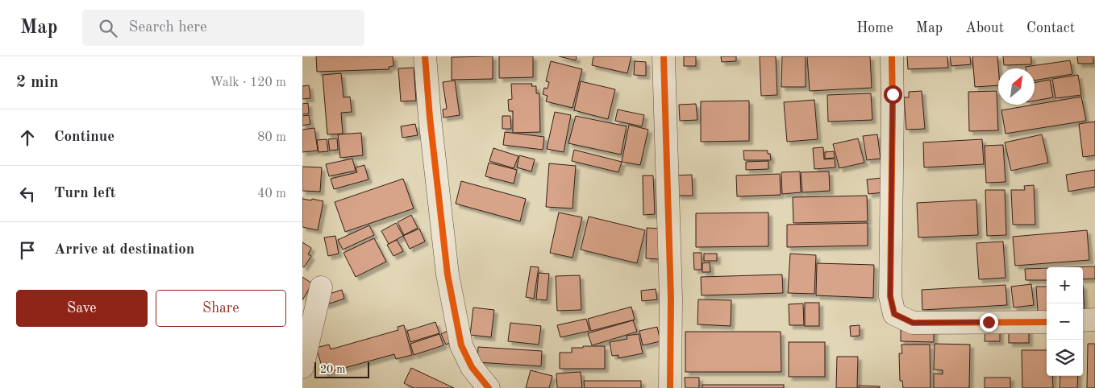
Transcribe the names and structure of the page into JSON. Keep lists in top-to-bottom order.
{
  "scale_bar": "20 m",
  "north": "top right",
  "page": {
    "header": "Map",
    "search": "Search here",
    "nav": [
      "Home",
      "Map",
      "About",
      "Contact"
    ],
    "heading": ["2 min", "Walk · 120 m"],
    "list": [
      ["Continue", "80 m"],
      ["Turn left", "40 m"],
      "Arrive at destination"
    ],
    "map_buttons": ["+", "−"],
    "buttons": ["Save", "Share"],
    "scale": "20 m"
  }
}
